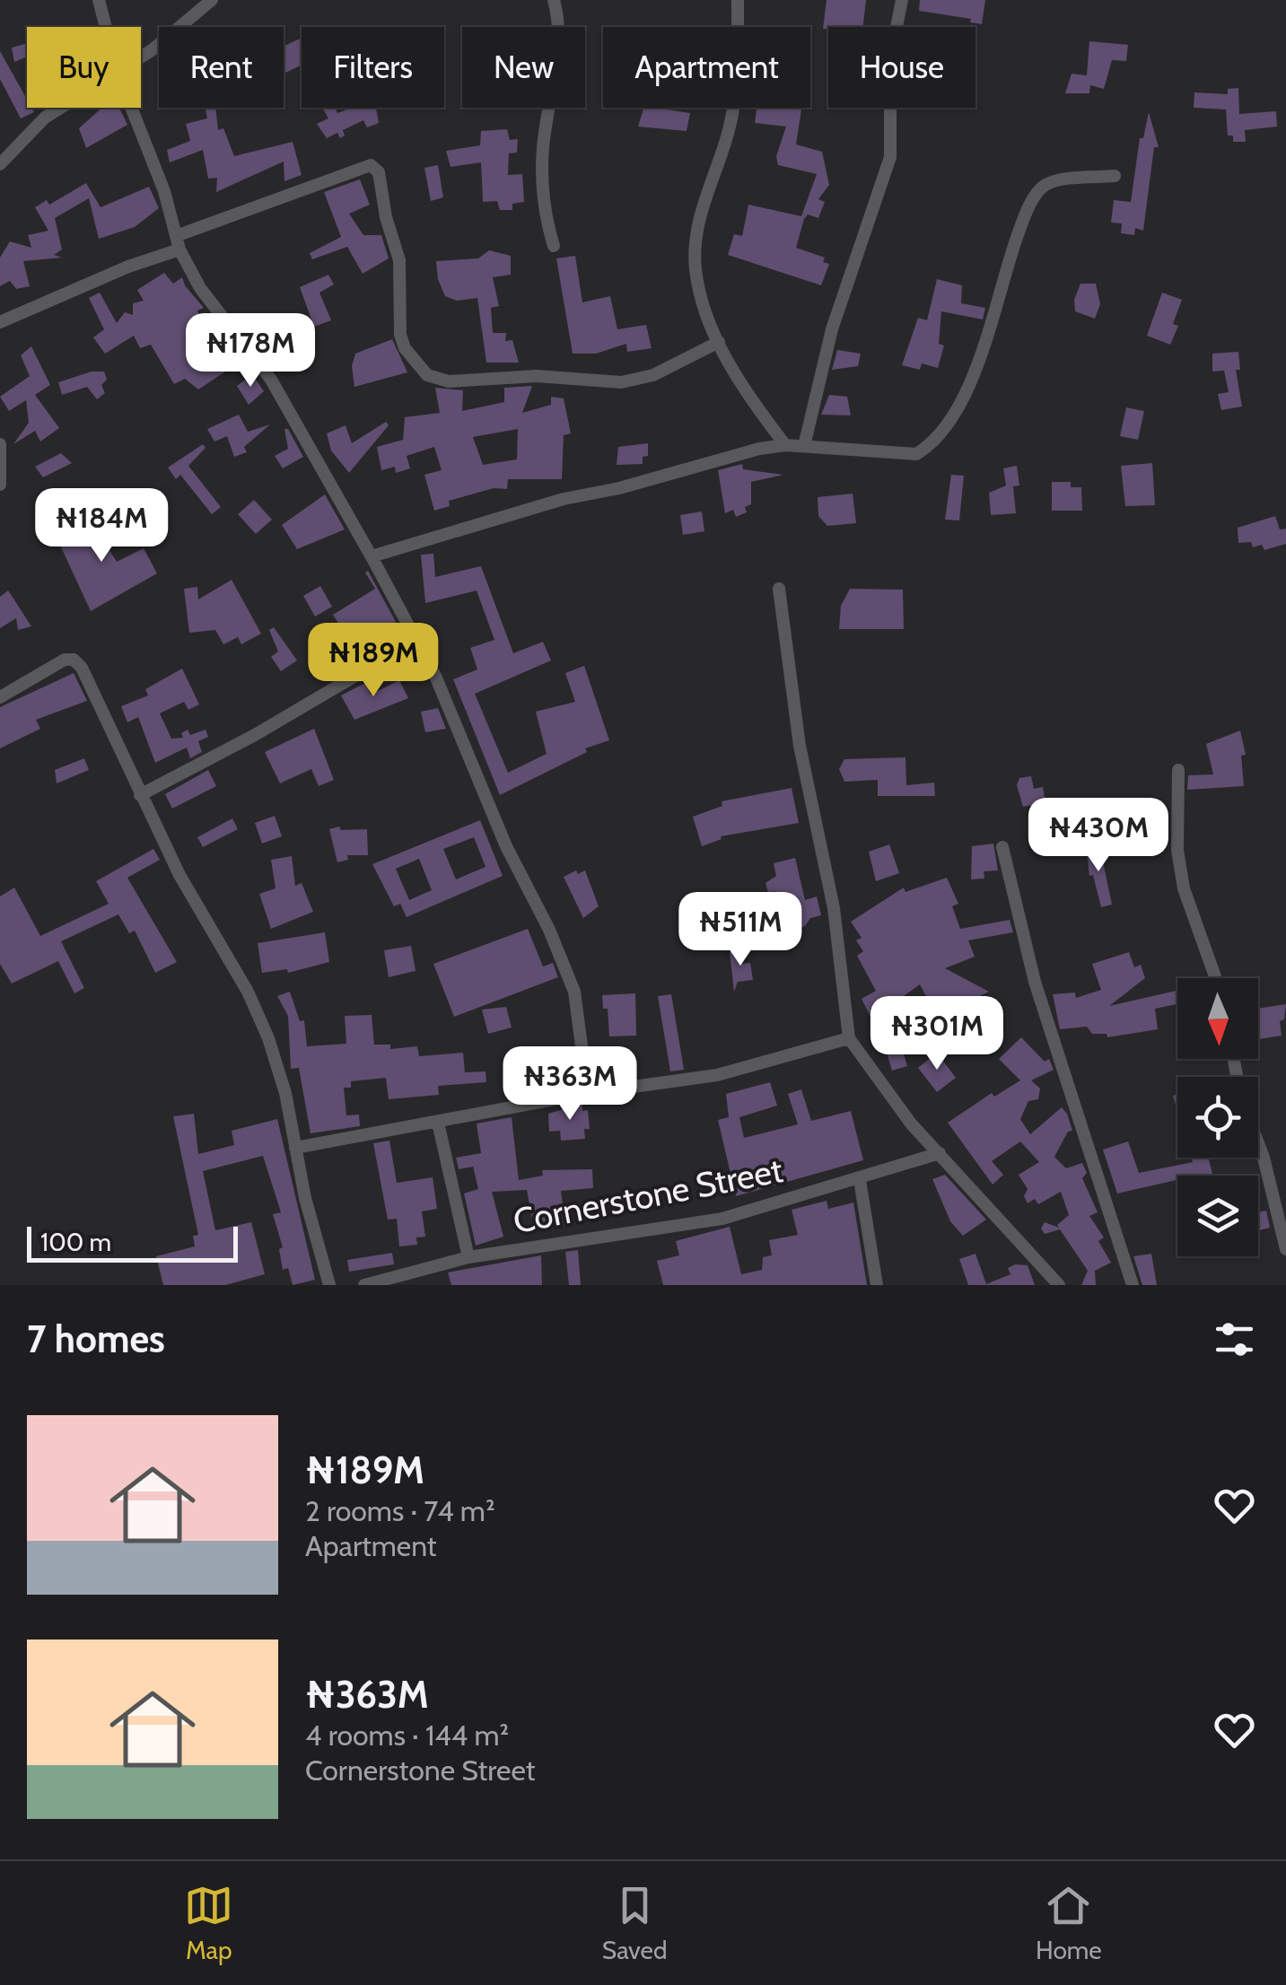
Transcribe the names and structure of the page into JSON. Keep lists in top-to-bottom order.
{
  "streets": {
    "street": ["Cornerstone Street"]
  },
  "scale_bar": "100 m",
  "north": "bottom",
  "page": {
    "chip": [
      "Buy",
      "Rent",
      "Filters",
      "New",
      "Apartment",
      "House"
    ],
    "price": [
      "₦178M",
      "₦184M",
      "₦189M",
      "₦430M",
      "₦511M",
      "₦301M",
      "₦363M"
    ],
    "scale": "100 m",
    "heading": "7 homes",
    "list": [
      {
        "name": "₦189M",
        "note": "2 rooms · 74 m² · Apartment"
      },
      {
        "name": "₦363M",
        "note": "4 rooms · 144 m² · Cornerstone Street"
      }
    ],
    "tabs": ["Map", "Saved", "Home"]
  }
}
